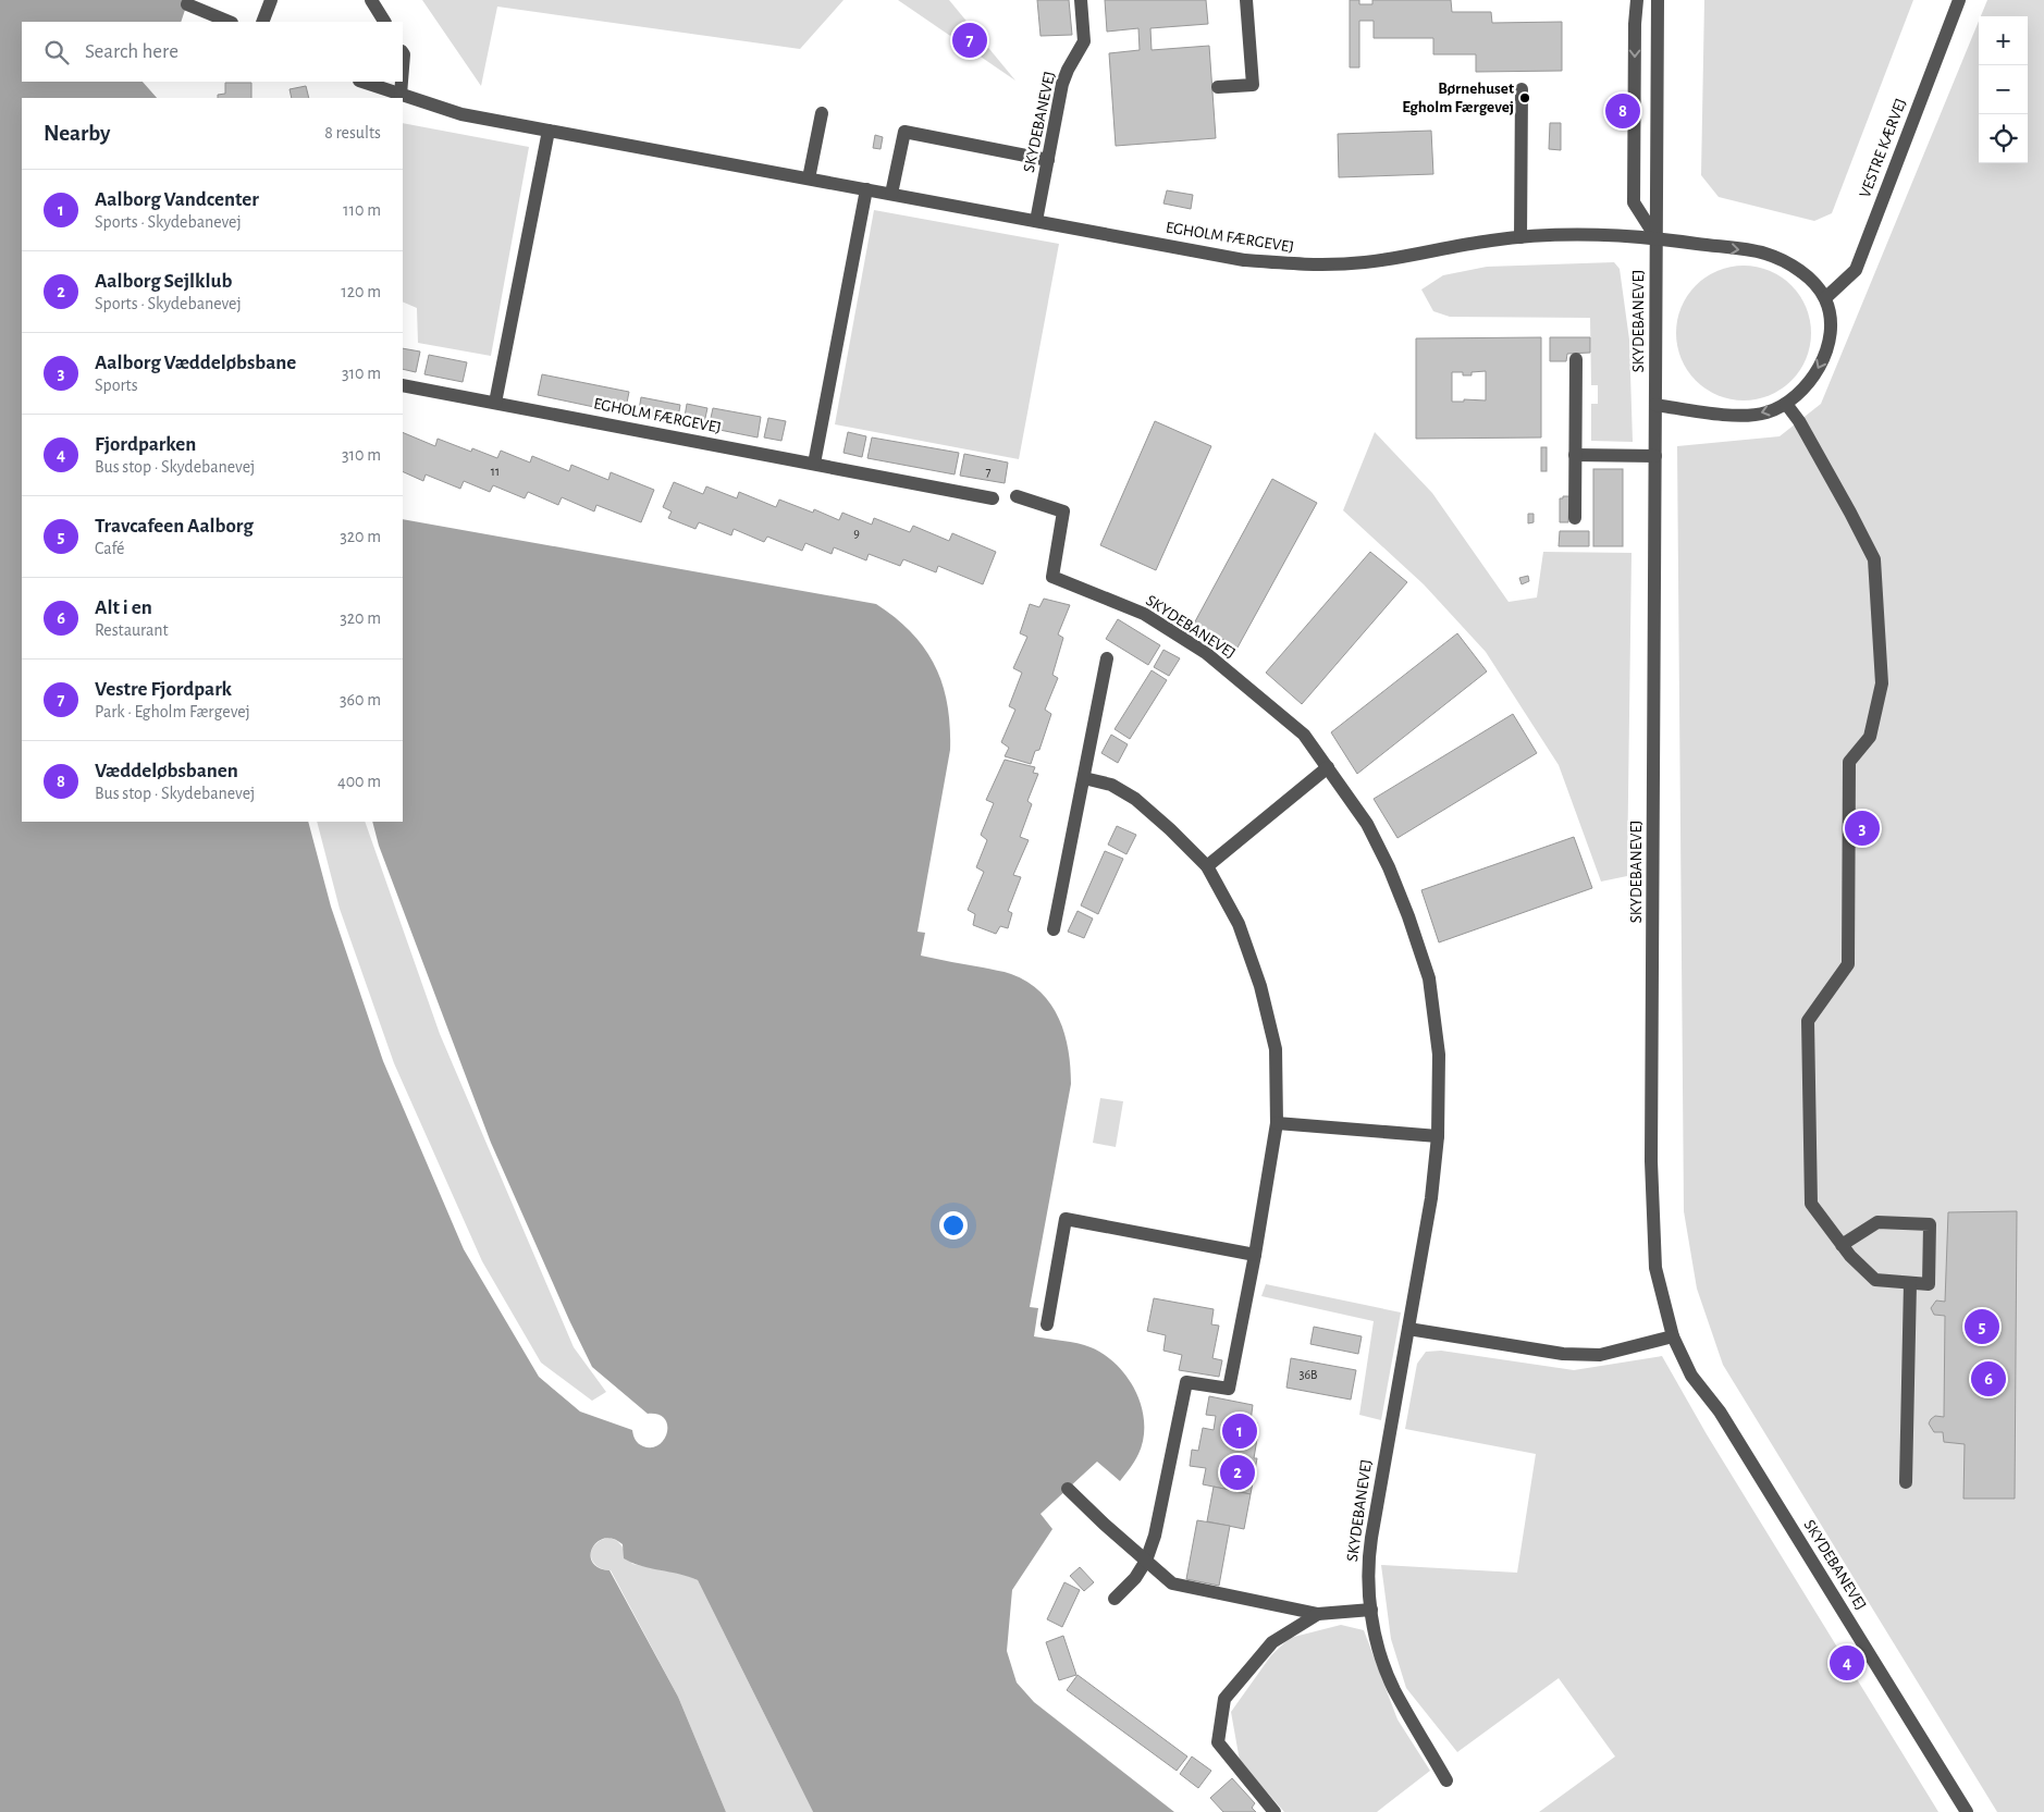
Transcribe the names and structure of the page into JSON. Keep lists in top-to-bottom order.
{
  "streets": {
    "street": ["SKYDEBANEVEJ", "VESTRE KÆRVEJ", "EGHOLM FÆRGEVEJ"]
  },
  "crossings": [
    ["SKYDEBANEVEJ", "VESTRE KÆRVEJ"],
    ["SKYDEBANEVEJ", "EGHOLM FÆRGEVEJ"],
    ["VESTRE KÆRVEJ", "EGHOLM FÆRGEVEJ"]
  ],
  "places": ["Børnehuset Egholm Færgevej"],
  "house_numbers": [
    "11",
    "7",
    "9",
    "36B"
  ],
  "page": {
    "map_buttons": ["+", "−"],
    "pins": [
      "7",
      "8",
      "3",
      "5",
      "6",
      "1",
      "2",
      "4"
    ],
    "search": "Search here",
    "heading": ["Nearby", "8 results"],
    "list": [
      {
        "mark": "1",
        "name": "Aalborg Vandcenter",
        "note": "Sports · Skydebanevej",
        "value": "110 m"
      },
      {
        "mark": "2",
        "name": "Aalborg Sejlklub",
        "note": "Sports · Skydebanevej",
        "value": "120 m"
      },
      {
        "mark": "3",
        "name": "Aalborg Væddeløbsbane",
        "note": "Sports",
        "value": "310 m"
      },
      {
        "mark": "4",
        "name": "Fjordparken",
        "note": "Bus stop · Skydebanevej",
        "value": "310 m"
      },
      {
        "mark": "5",
        "name": "Travcafeen Aalborg",
        "note": "Café",
        "value": "320 m"
      },
      {
        "mark": "6",
        "name": "Alt i en",
        "note": "Restaurant",
        "value": "320 m"
      },
      {
        "mark": "7",
        "name": "Vestre Fjordpark",
        "note": "Park · Egholm Færgevej",
        "value": "360 m"
      },
      {
        "mark": "8",
        "name": "Væddeløbsbanen",
        "note": "Bus stop · Skydebanevej",
        "value": "400 m"
      }
    ]
  }
}
